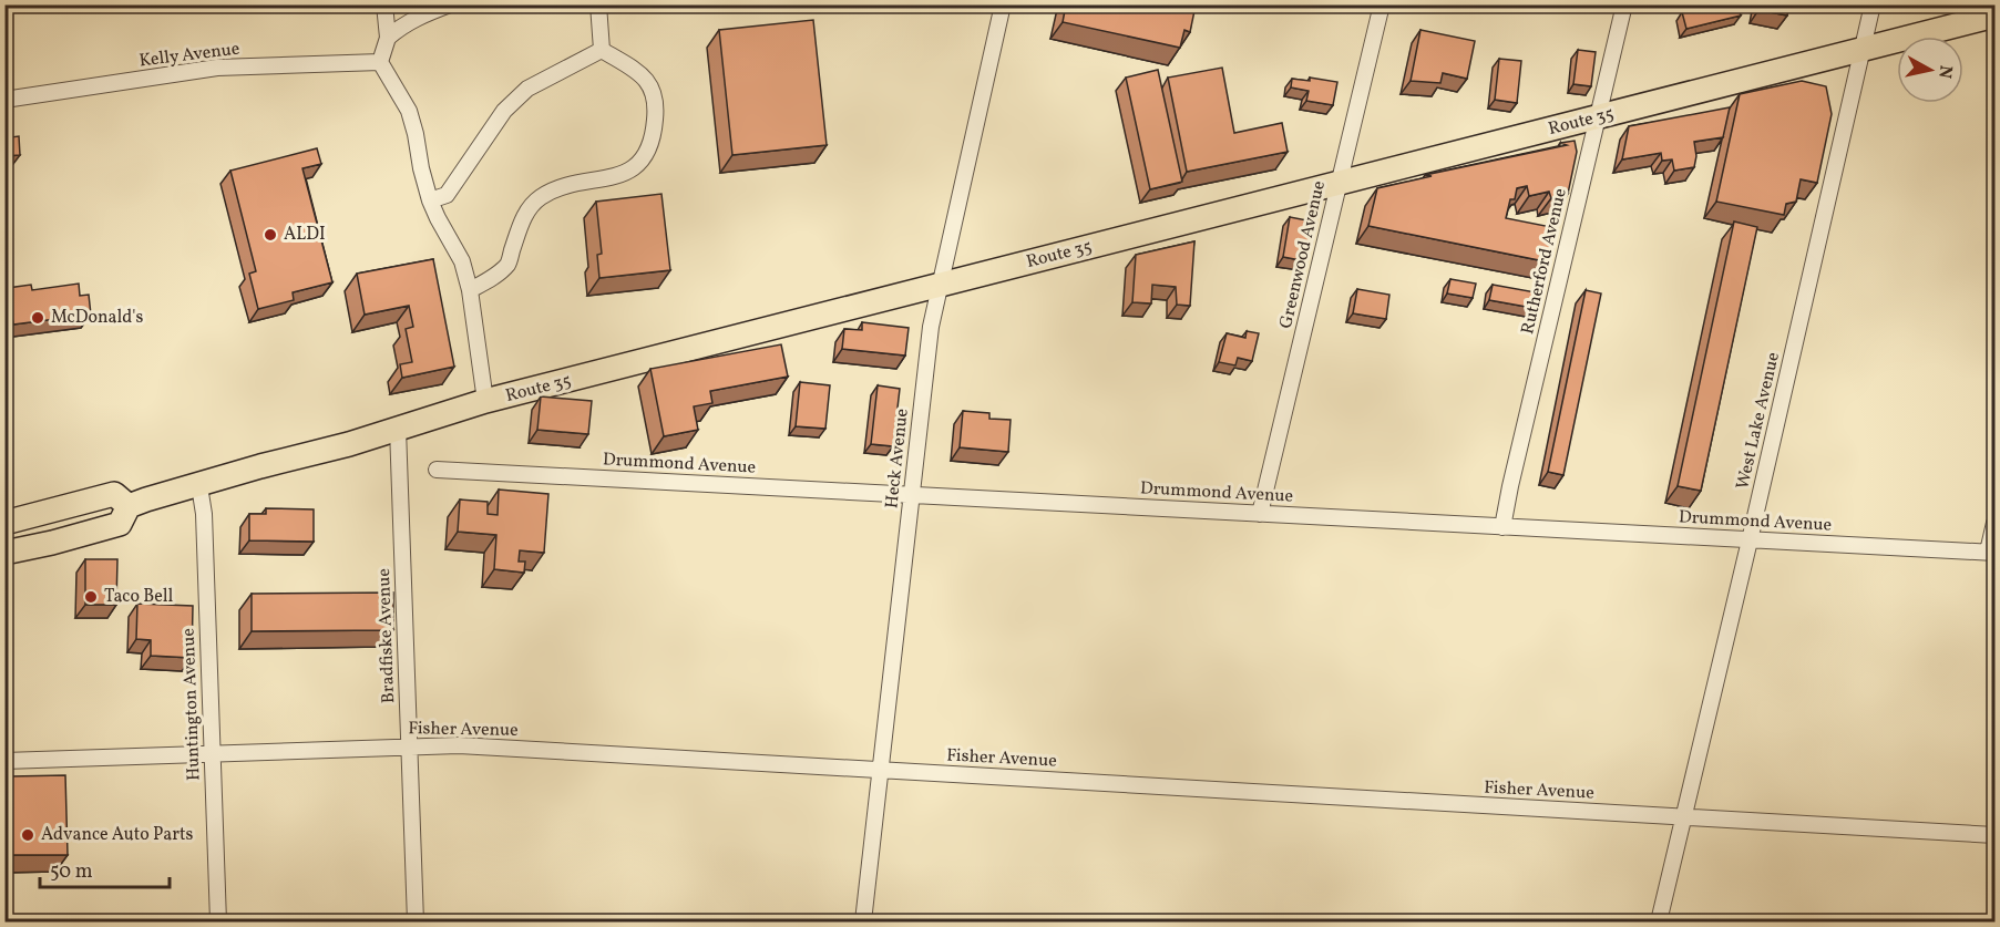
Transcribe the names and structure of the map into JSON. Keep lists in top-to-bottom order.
{
  "streets": {
    "main road": ["Route 35"],
    "street": [
      "Kelly Avenue",
      "Greenwood Avenue",
      "Rutherford Avenue",
      "West Lake Avenue",
      "Heck Avenue",
      "Drummond Avenue",
      "Bradfiske Avenue",
      "Huntington Avenue",
      "Fisher Avenue"
    ]
  },
  "crossings": [
    ["Route 35", "Greenwood Avenue"],
    ["Route 35", "Rutherford Avenue"],
    ["Route 35", "West Lake Avenue"],
    ["Route 35", "Heck Avenue"],
    ["Route 35", "Bradfiske Avenue"],
    ["Route 35", "Huntington Avenue"],
    ["Greenwood Avenue", "Drummond Avenue"],
    ["Rutherford Avenue", "Drummond Avenue"],
    ["West Lake Avenue", "Drummond Avenue"],
    ["West Lake Avenue", "Fisher Avenue"],
    ["Heck Avenue", "Drummond Avenue"],
    ["Heck Avenue", "Fisher Avenue"],
    ["Bradfiske Avenue", "Fisher Avenue"],
    ["Huntington Avenue", "Fisher Avenue"]
  ],
  "places": [
    "ALDI",
    "McDonald's",
    "Taco Bell",
    "Advance Auto Parts"
  ],
  "scale_bar": "50 m",
  "north": "right"
}
